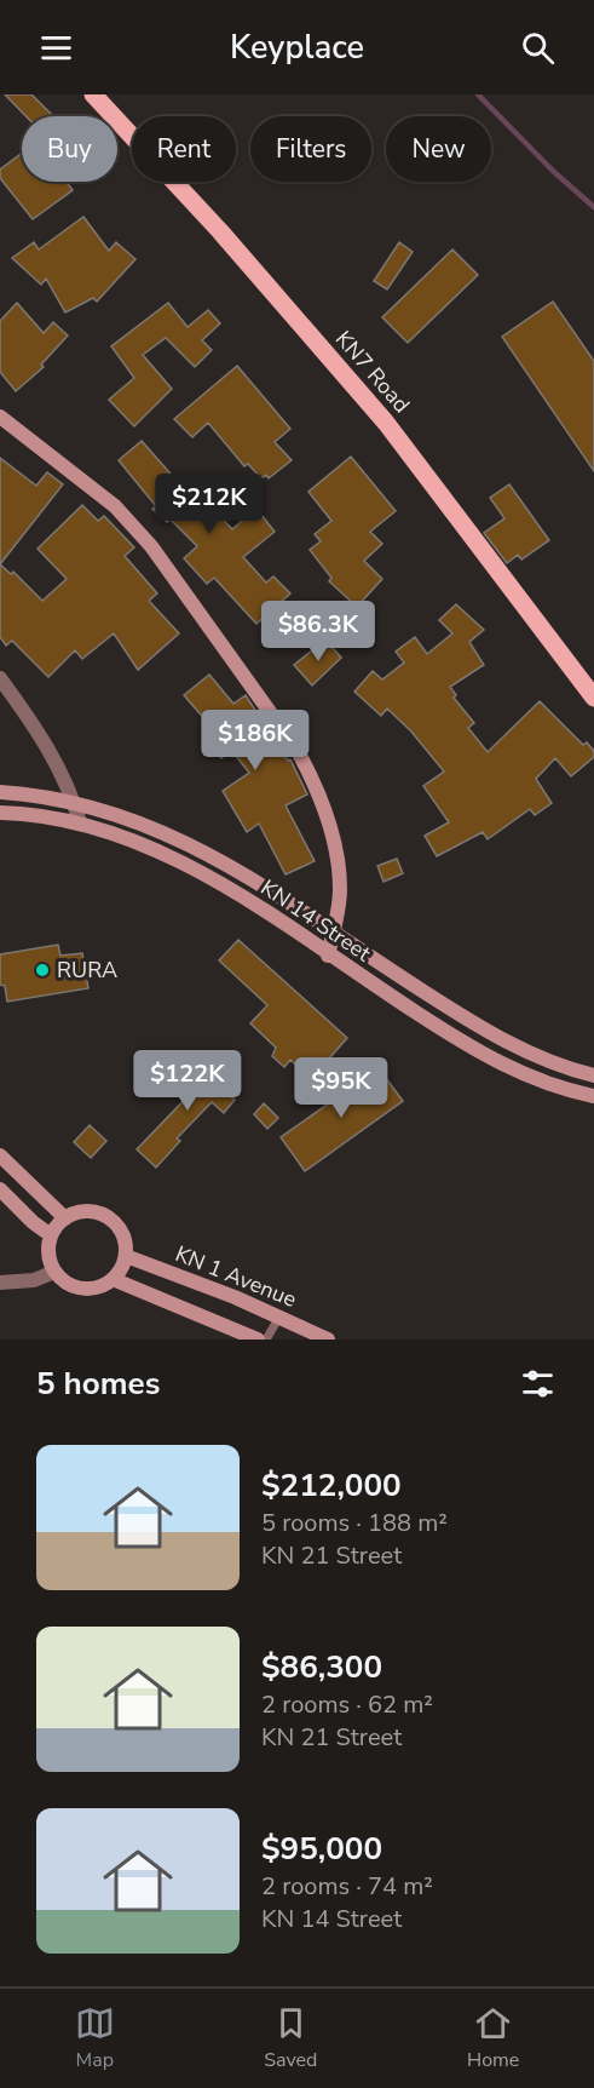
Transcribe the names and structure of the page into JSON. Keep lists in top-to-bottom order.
{
  "streets": {
    "main road": ["KN7 Road"],
    "street": ["KN 14 Street", "KN 1 Avenue"]
  },
  "places": ["RURA"],
  "page": {
    "header": "Keyplace",
    "chip": [
      "Buy",
      "Rent",
      "Filters",
      "New"
    ],
    "price": [
      "$212K",
      "$86.3K",
      "$186K",
      "$122K",
      "$95K"
    ],
    "heading": "5 homes",
    "list": [
      {
        "name": "$212,000",
        "note": "5 rooms · 188 m² · KN 21 Street"
      },
      {
        "name": "$86,300",
        "note": "2 rooms · 62 m² · KN 21 Street"
      },
      {
        "name": "$95,000",
        "note": "2 rooms · 74 m² · KN 14 Street"
      }
    ],
    "tabs": ["Map", "Saved", "Home"]
  }
}
